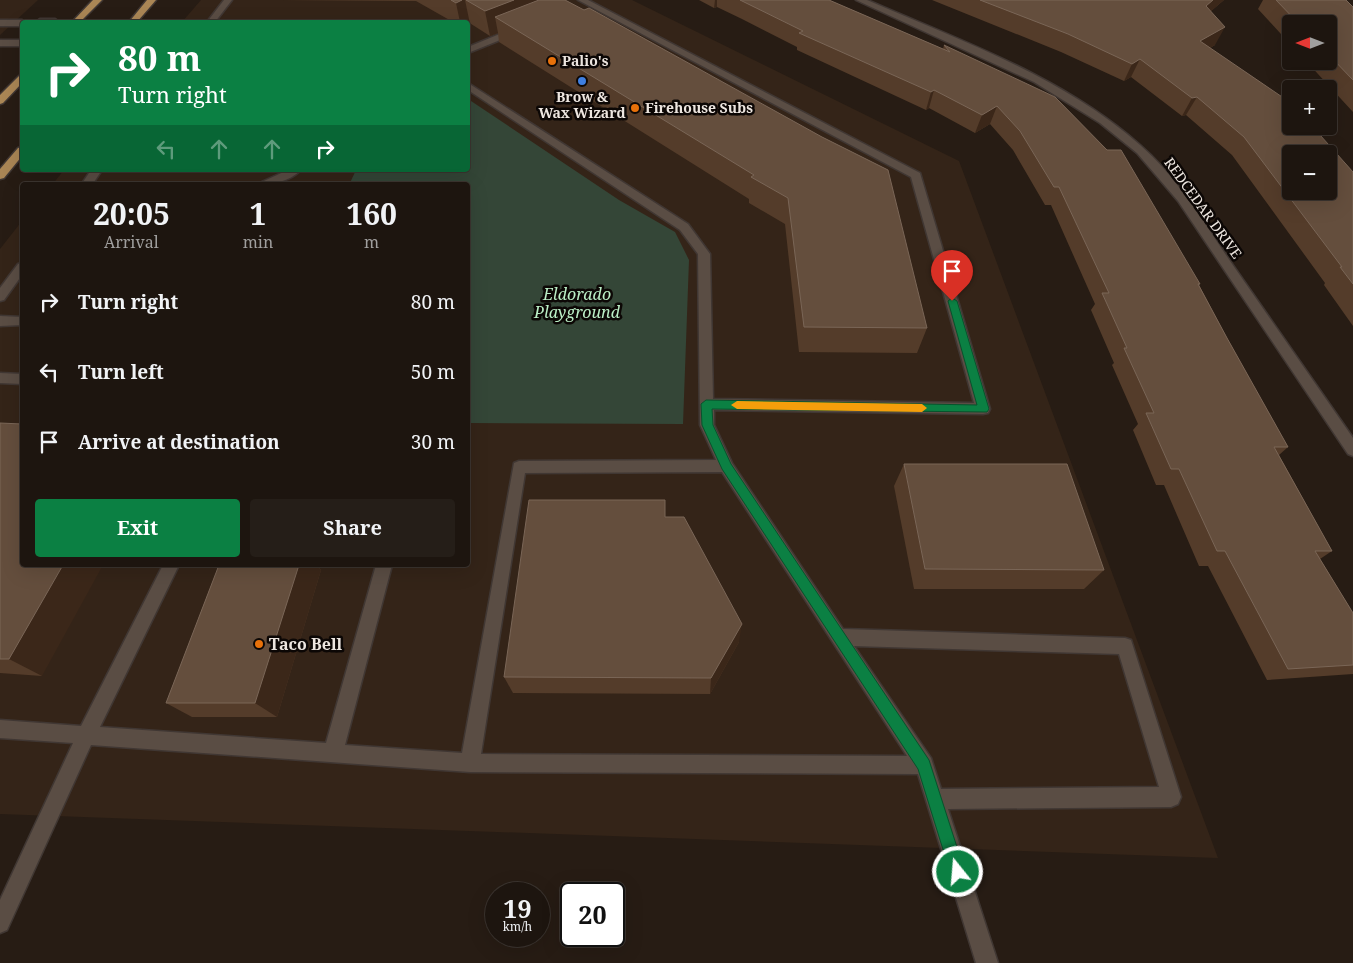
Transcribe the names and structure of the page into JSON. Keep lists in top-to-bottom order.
{
  "streets": {
    "street": ["REDCEDAR DRIVE"]
  },
  "parks": ["Eldorado Playground"],
  "places": [
    "Palio's",
    "Brow & Wax Wizard",
    "Firehouse Subs",
    "Taco Bell"
  ],
  "north": "left",
  "page": {
    "map_buttons": ["+", "−"],
    "turn": ["80 m", "Turn right"],
    "eta": [
      "20:05",
      "Arrival",
      "1",
      "min",
      "160",
      "m"
    ],
    "list": [
      {
        "name": "Turn right",
        "value": "80 m"
      },
      {
        "name": "Turn left",
        "value": "50 m"
      },
      {
        "name": "Arrive at destination",
        "value": "30 m"
      }
    ],
    "buttons": ["Exit", "Share"],
    "speed": "19 km/h",
    "limit": "20"
  }
}
